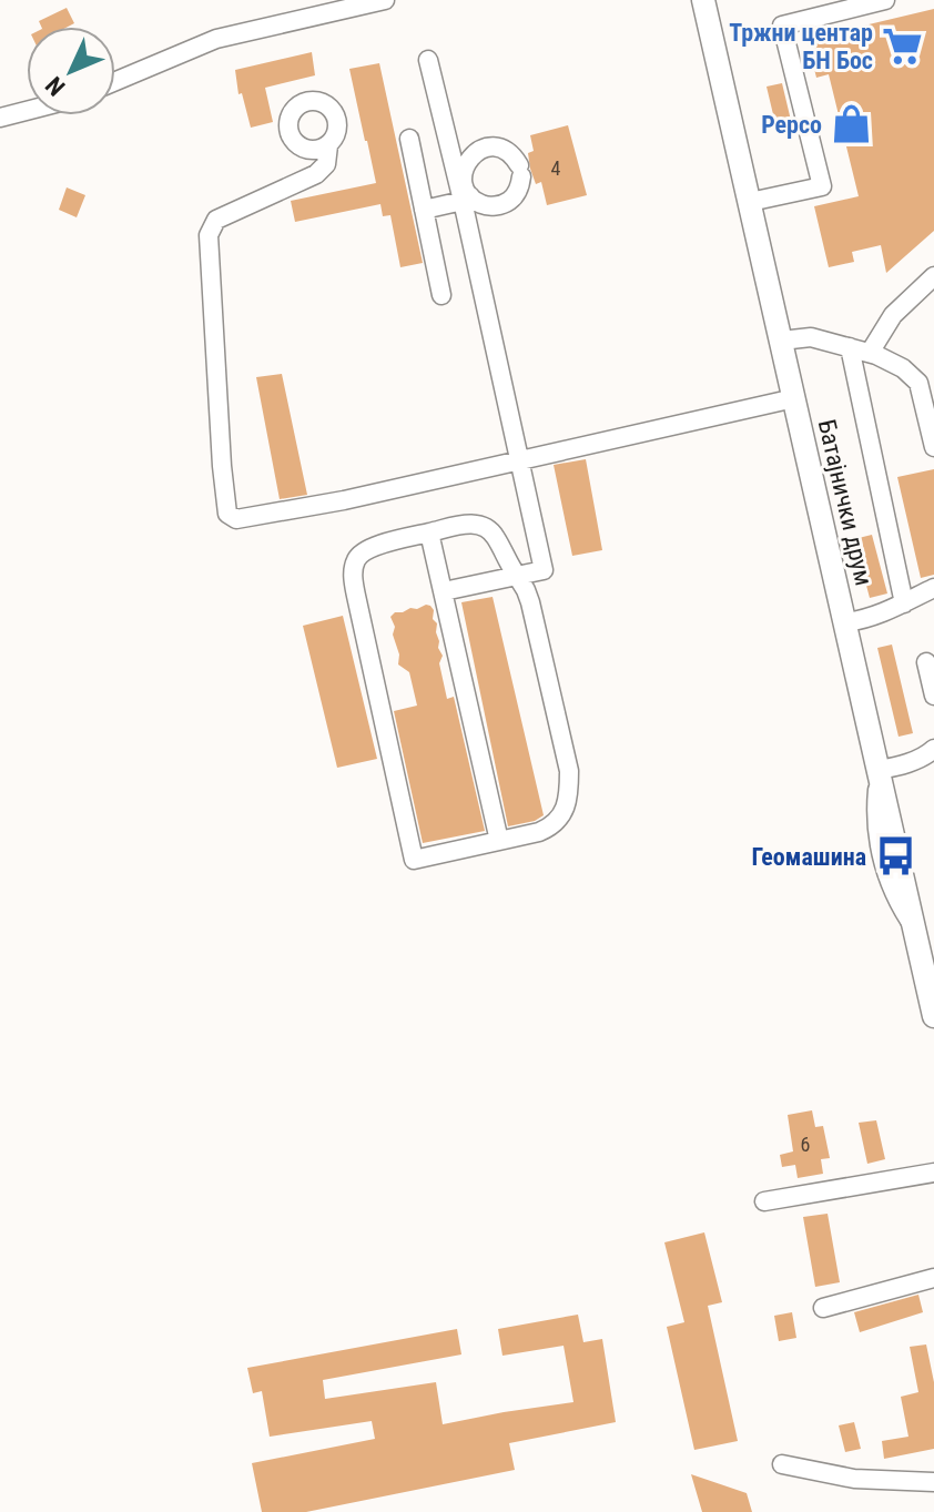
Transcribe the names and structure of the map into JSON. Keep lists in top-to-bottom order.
{
  "streets": {
    "main road": ["Батајнички друм"]
  },
  "places": {
    "supermarket": ["Тржни центар БН Бос"],
    "shop": ["Pepco"],
    "bus stop": ["Геомашина"]
  },
  "house_numbers": ["4", "6"],
  "north": "bottom left"
}
